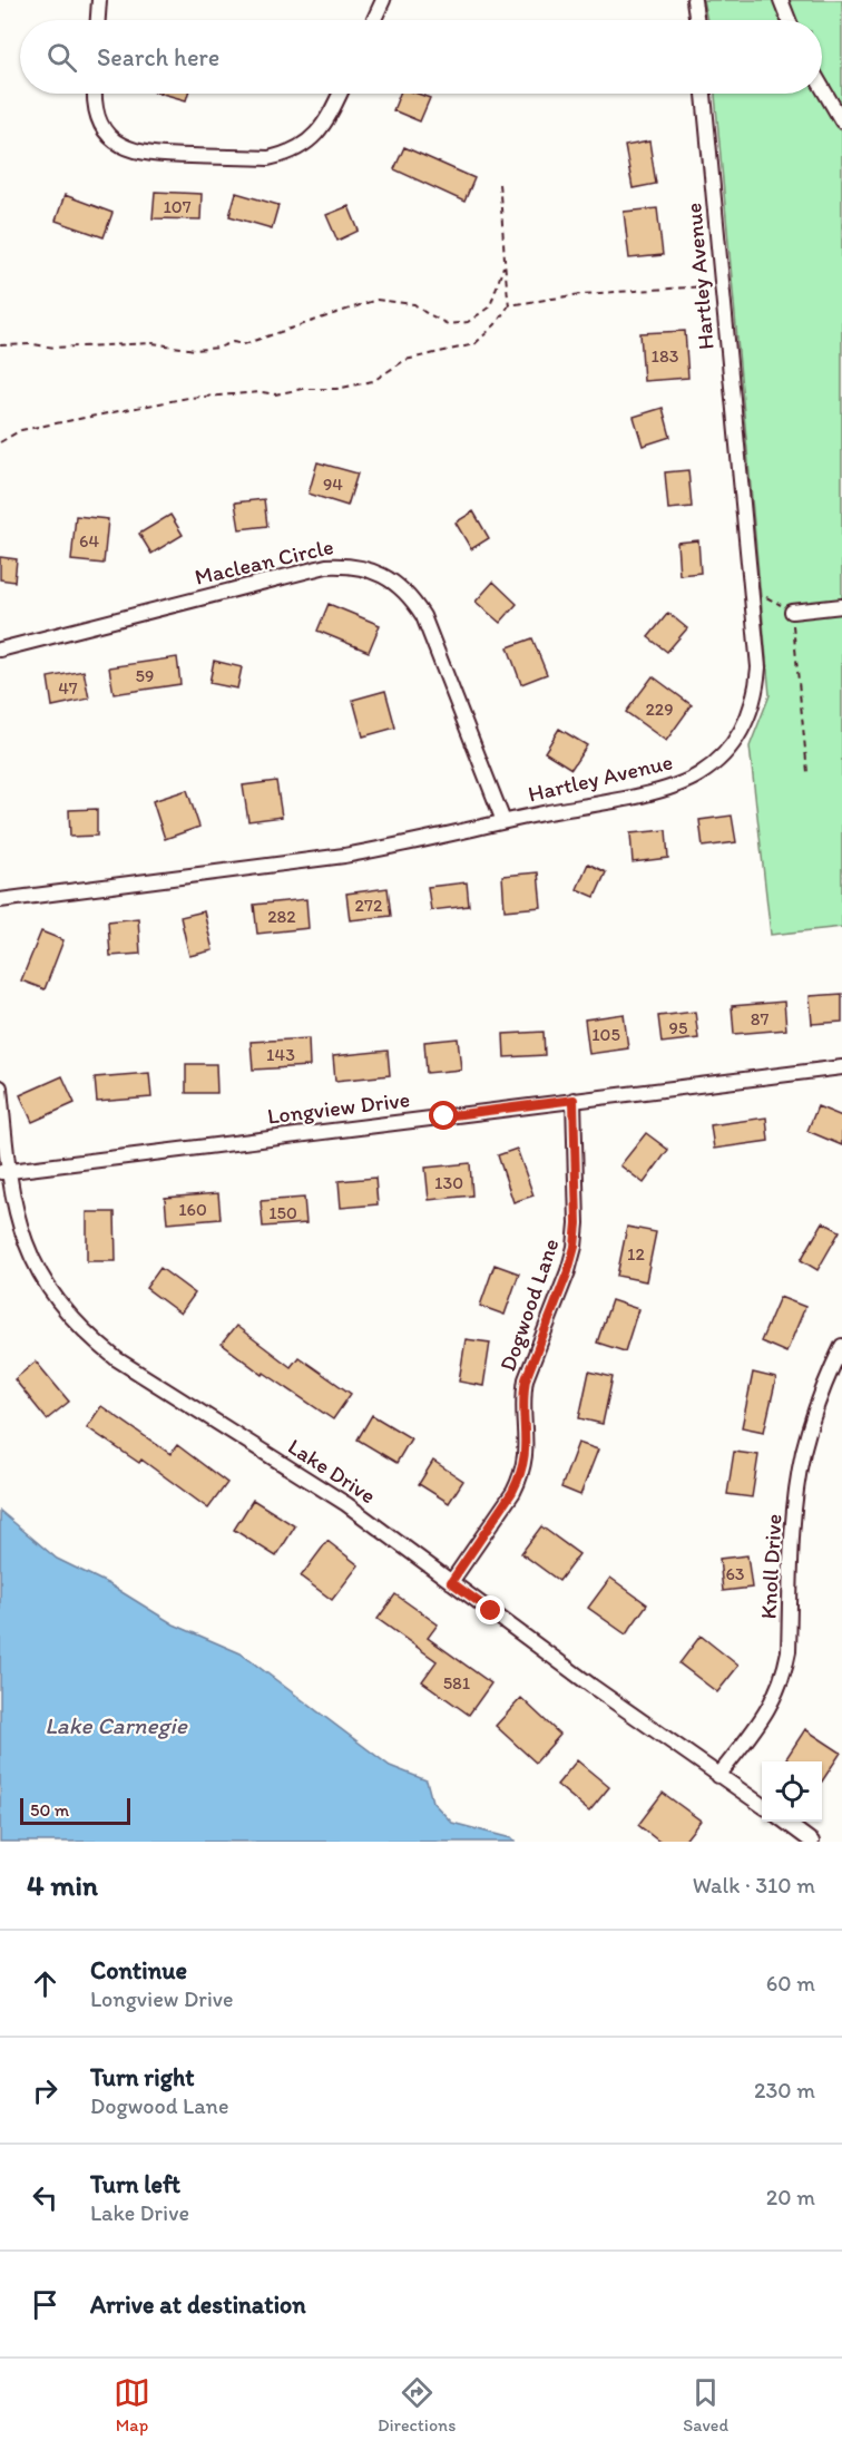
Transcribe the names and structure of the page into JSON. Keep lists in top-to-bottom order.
{
  "streets": {
    "street": [
      "Hartley Avenue",
      "Maclean Circle",
      "Longview Drive",
      "Dogwood Lane",
      "Lake Drive",
      "Knoll Drive"
    ]
  },
  "crossings": [
    ["Hartley Avenue", "Maclean Circle"],
    ["Longview Drive", "Dogwood Lane"],
    ["Longview Drive", "Lake Drive"],
    ["Dogwood Lane", "Lake Drive"],
    ["Lake Drive", "Knoll Drive"]
  ],
  "water": ["Lake Carnegie"],
  "house_numbers": [
    "107",
    "183",
    "94",
    "64",
    "59",
    "47",
    "229",
    "272",
    "282",
    "87",
    "95",
    "105",
    "143",
    "130",
    "160",
    "150",
    "12",
    "63",
    "581"
  ],
  "scale_bar": "50 m",
  "page": {
    "search": "Search here",
    "scale": "50 m",
    "heading": ["4 min", "Walk · 310 m"],
    "list": [
      ["Continue", "Longview Drive", "60 m"],
      ["Turn right", "Dogwood Lane", "230 m"],
      ["Turn left", "Lake Drive", "20 m"],
      "Arrive at destination"
    ],
    "nav": ["Map", "Directions", "Saved"]
  }
}
